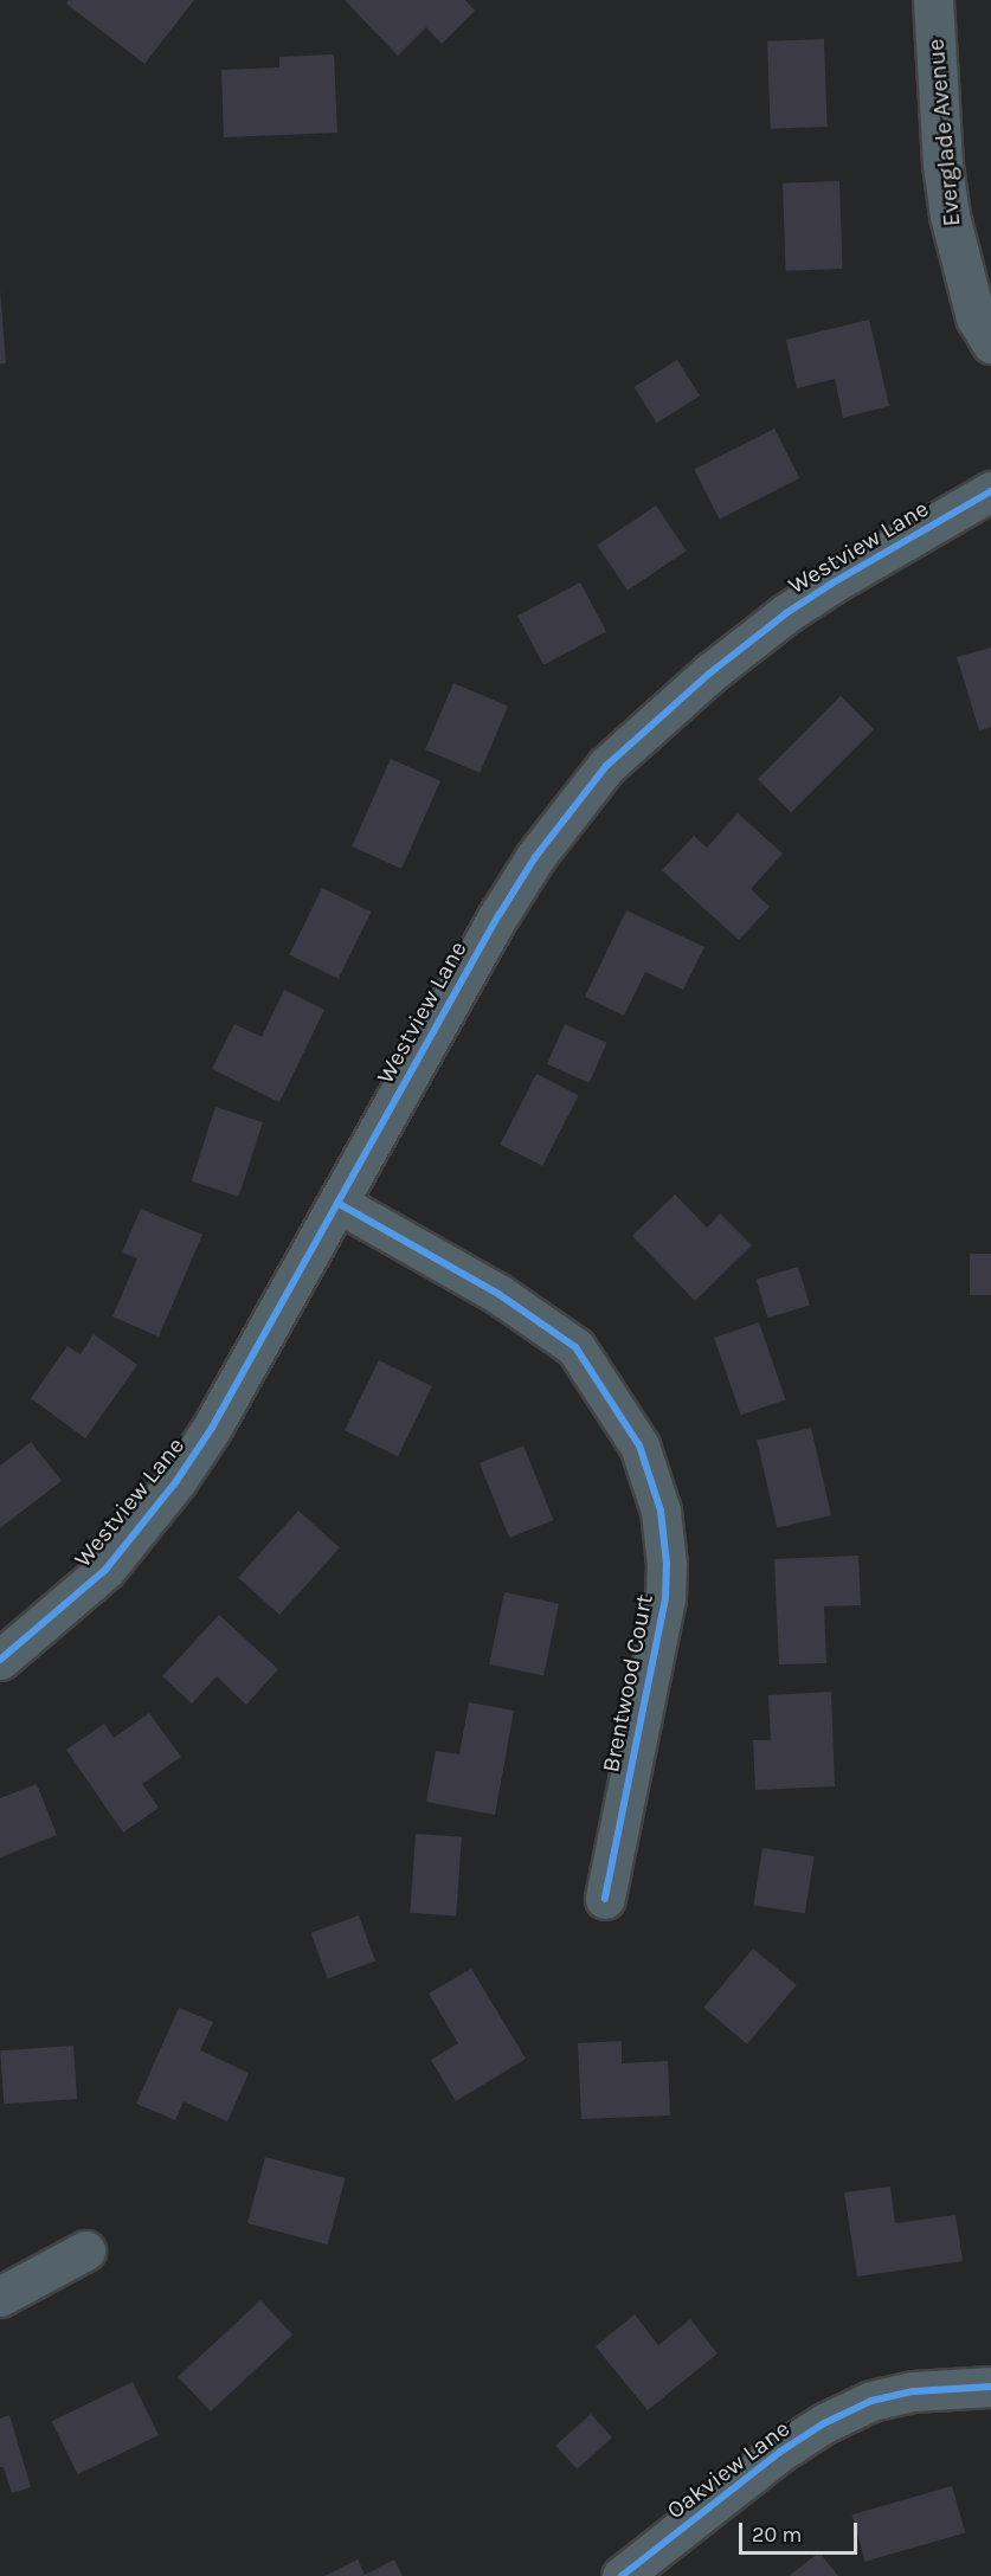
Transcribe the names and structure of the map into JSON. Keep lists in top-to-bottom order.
{
  "streets": {
    "street": [
      "Everglade Avenue",
      "Westview Lane",
      "Brentwood Court",
      "Oakview Lane"
    ]
  },
  "crossings": [
    ["Westview Lane", "Brentwood Court"]
  ],
  "scale_bar": "20 m"
}
